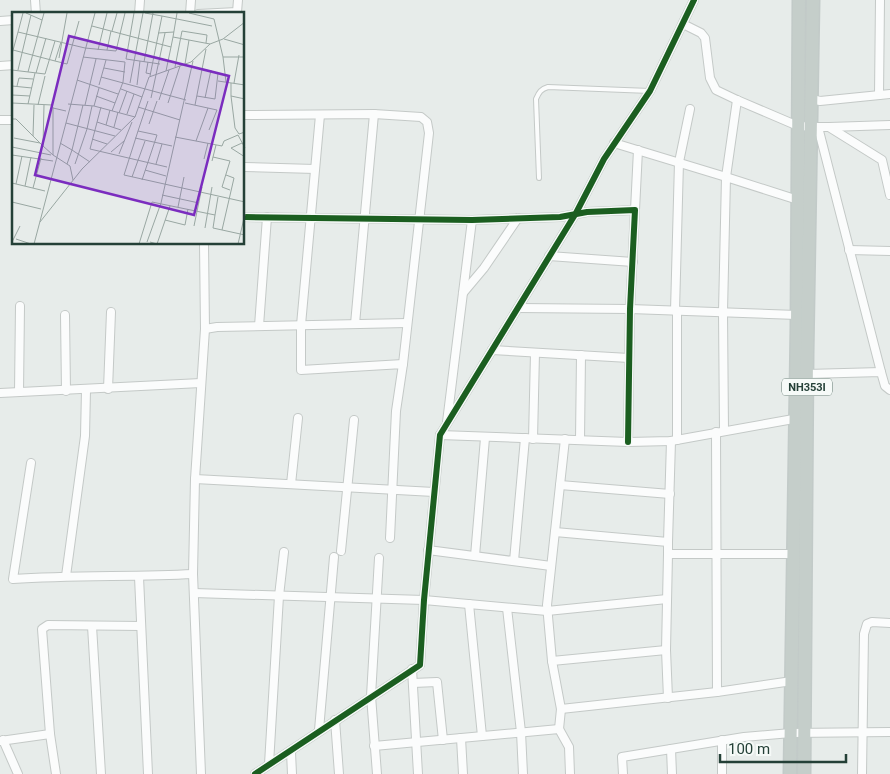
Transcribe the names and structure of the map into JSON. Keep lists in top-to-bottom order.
{
  "streets": {
    "highway": ["NH353I"]
  },
  "scale_bar": "100 m"
}
